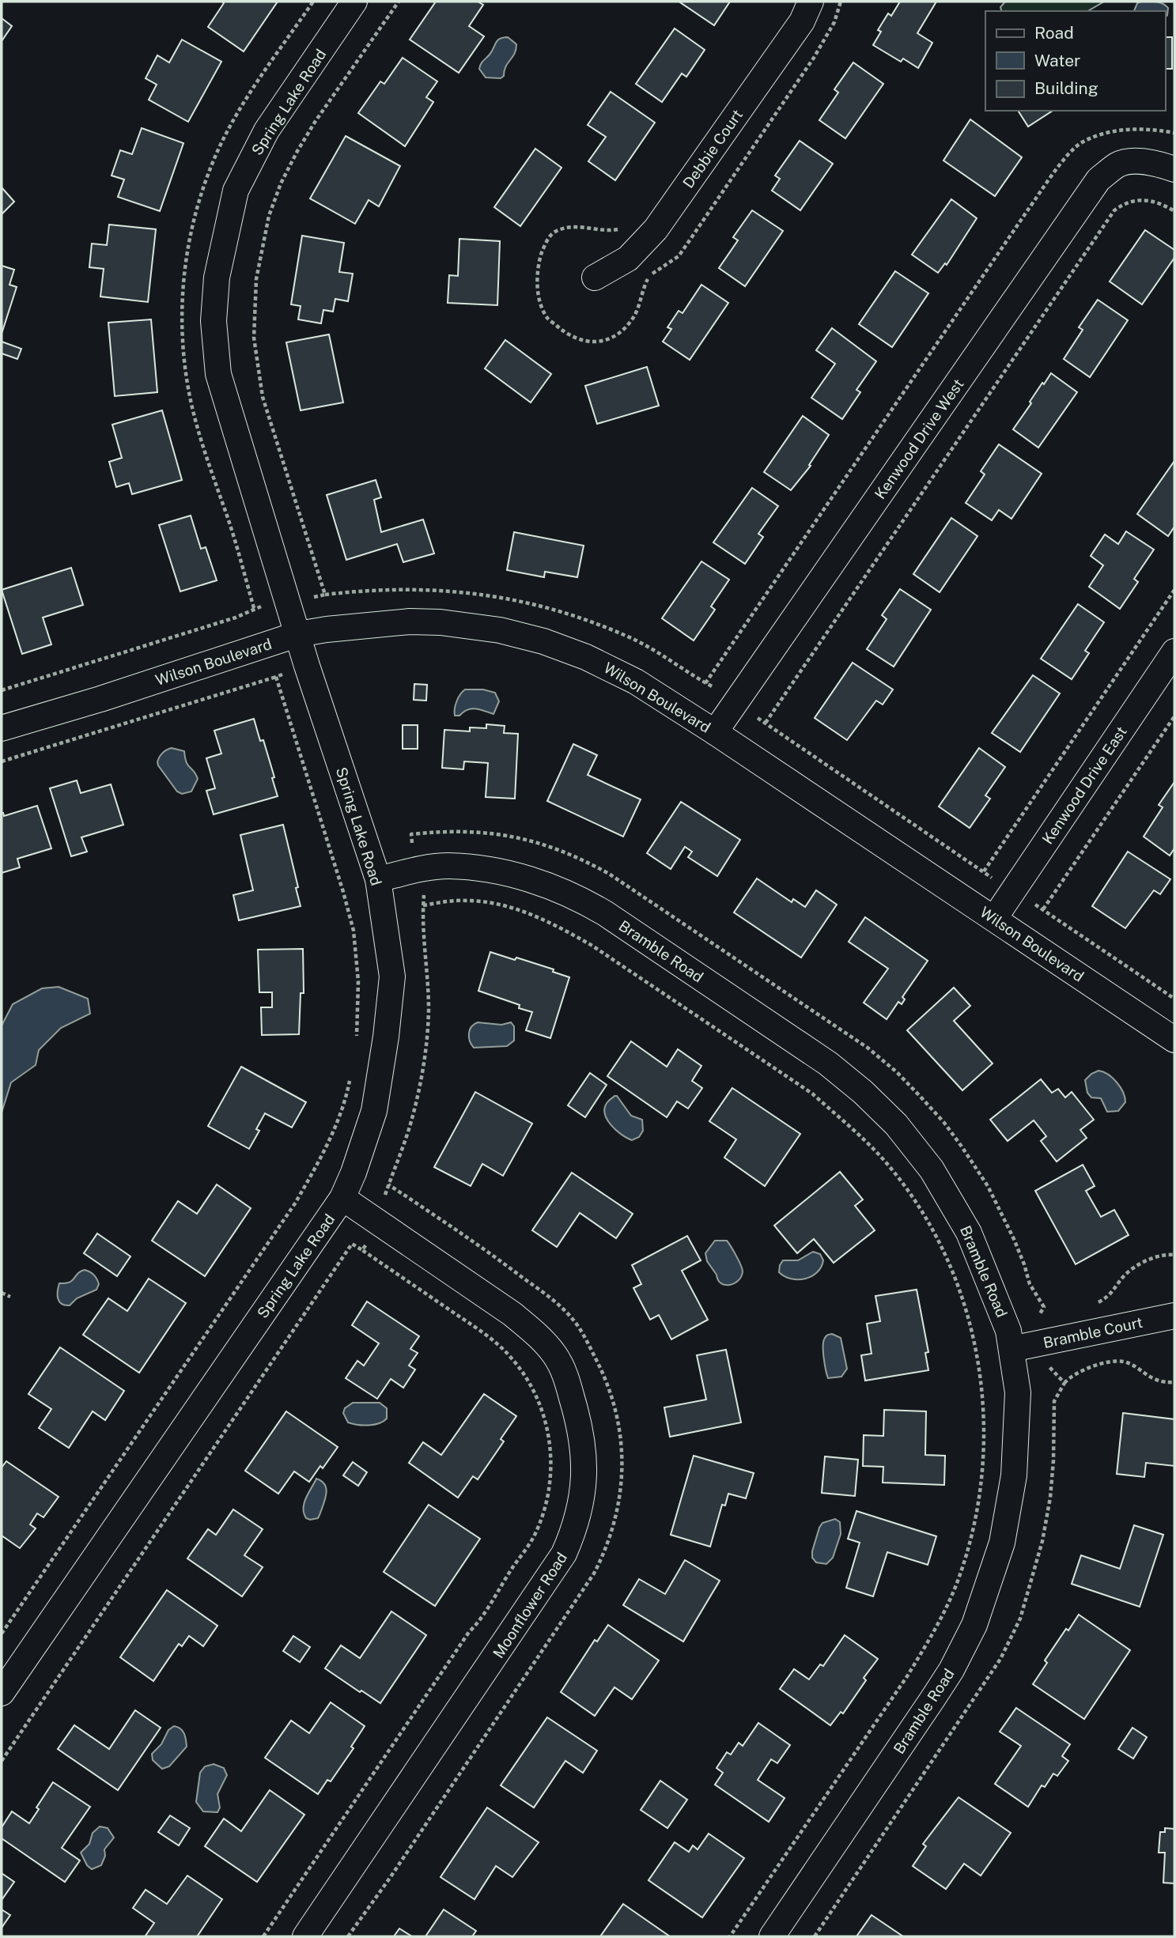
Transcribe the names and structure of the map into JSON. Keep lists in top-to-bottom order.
{
  "streets": {
    "street": [
      "Spring Lake Road",
      "Debbie Court",
      "Kenwood Drive West",
      "Wilson Boulevard",
      "Kenwood Drive East",
      "Bramble Road",
      "Bramble Court",
      "Moonflower Road"
    ]
  },
  "crossings": [
    ["Spring Lake Road", "Wilson Boulevard"],
    ["Spring Lake Road", "Bramble Road"],
    ["Spring Lake Road", "Moonflower Road"],
    ["Kenwood Drive West", "Wilson Boulevard"],
    ["Wilson Boulevard", "Kenwood Drive East"],
    ["Bramble Road", "Bramble Court"]
  ],
  "legend": ["Road", "Water", "Building"]
}
